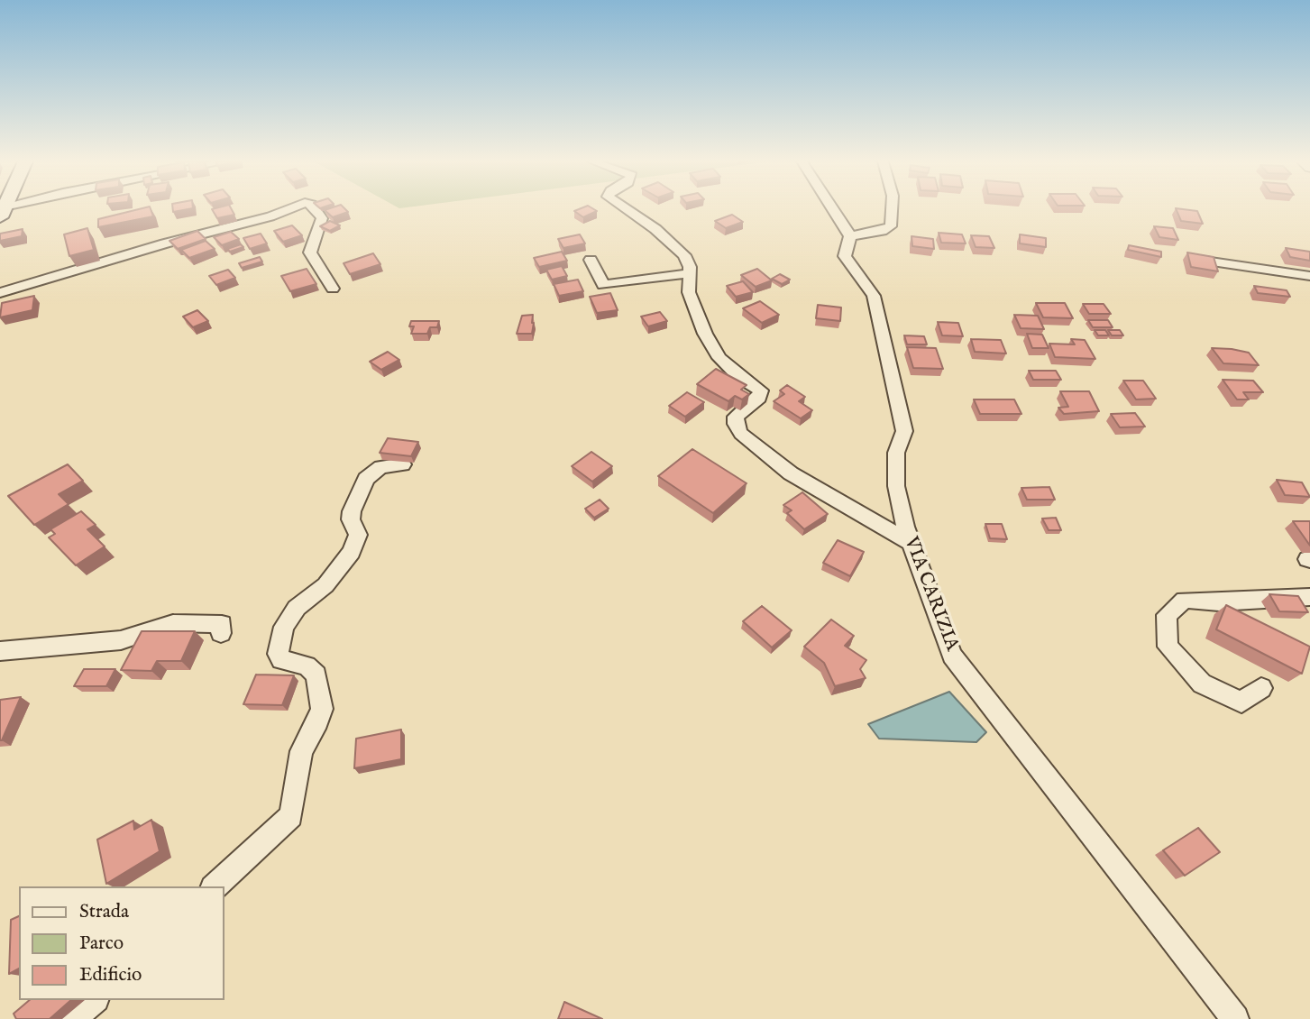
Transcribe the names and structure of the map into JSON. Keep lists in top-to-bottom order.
{
  "streets": {
    "street": ["VIA CARIZIA"]
  },
  "legend": ["Strada", "Parco", "Edificio"]
}
